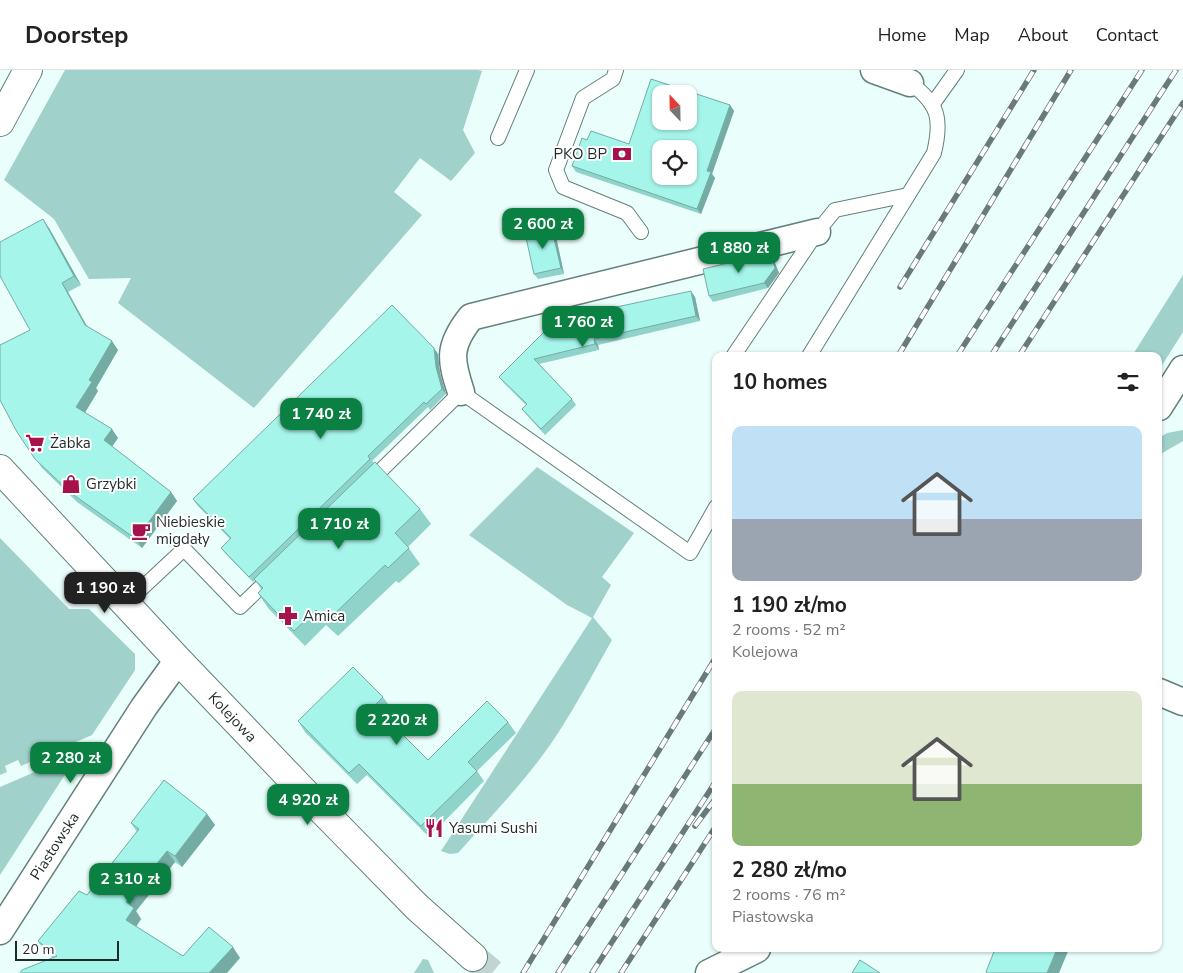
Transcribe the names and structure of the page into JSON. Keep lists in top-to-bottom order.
{
  "streets": {
    "street": ["Kolejowa", "Piastowska"]
  },
  "crossings": [
    ["Kolejowa", "Piastowska"]
  ],
  "places": {
    "bank": ["PKO BP"],
    "supermarket": ["Żabka"],
    "shop": ["Grzybki"],
    "cafe": ["Niebieskie migdały"],
    "pharmacy": ["Amica"],
    "restaurant": ["Yasumi Sushi"]
  },
  "scale_bar": "20 m",
  "north": "top",
  "page": {
    "header": "Doorstep",
    "nav": [
      "Home",
      "Map",
      "About",
      "Contact"
    ],
    "price": [
      "2 600 zł",
      "1 880 zł",
      "1 760 zł",
      "1 740 zł",
      "1 710 zł",
      "1 190 zł",
      "2 220 zł",
      "2 280 zł",
      "4 920 zł",
      "2 310 zł"
    ],
    "heading": "10 homes",
    "list": [
      {
        "name": "1 190 zł/mo",
        "note": "2 rooms · 52 m² · Kolejowa"
      },
      {
        "name": "2 280 zł/mo",
        "note": "2 rooms · 76 m² · Piastowska"
      }
    ],
    "scale": "20 m"
  }
}
